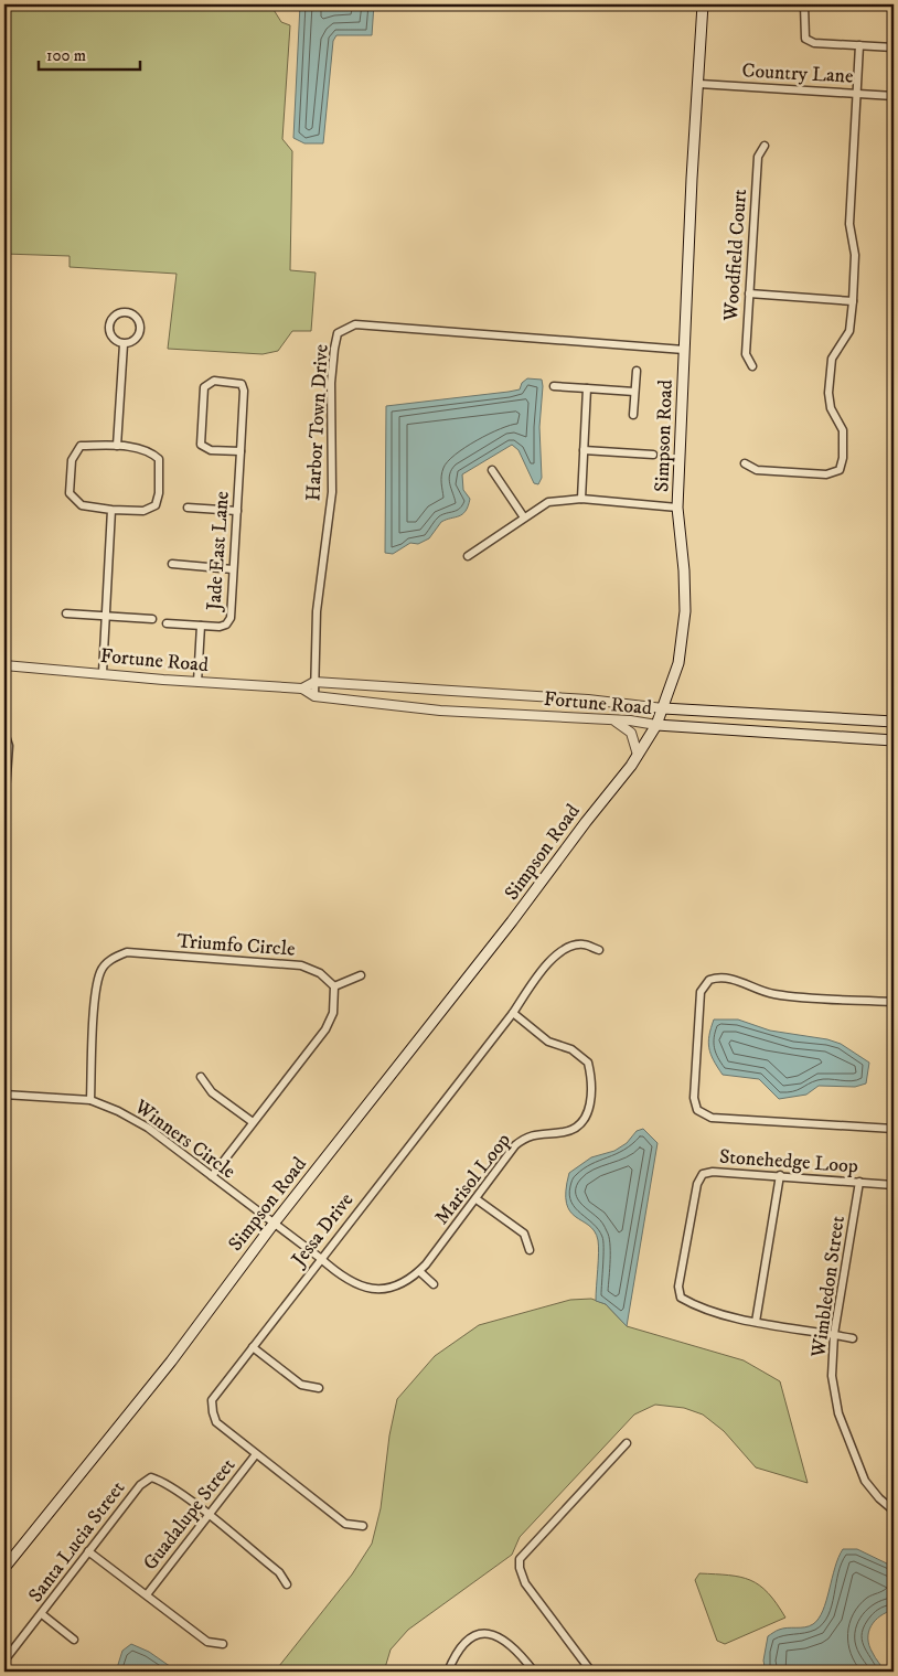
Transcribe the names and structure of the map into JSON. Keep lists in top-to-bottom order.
{
  "streets": {
    "main road": ["Simpson Road", "Fortune Road"],
    "street": [
      "Country Lane",
      "Woodfield Court",
      "Harbor Town Drive",
      "Jade East Lane",
      "Triumfo Circle",
      "Winners Circle",
      "Stonehedge Loop",
      "Marisol Loop",
      "Jessa Drive",
      "Wimbledon Street",
      "Guadalupe Street",
      "Santa Lucia Street"
    ]
  },
  "crossings": [
    ["Country Lane", "Simpson Road"],
    ["Harbor Town Drive", "Simpson Road"],
    ["Harbor Town Drive", "Fortune Road"],
    ["Simpson Road", "Fortune Road"],
    ["Simpson Road", "Winners Circle"],
    ["Simpson Road", "Marisol Loop"],
    ["Jade East Lane", "Fortune Road"],
    ["Triumfo Circle", "Winners Circle"],
    ["Winners Circle", "Marisol Loop"],
    ["Stonehedge Loop", "Wimbledon Street"],
    ["Marisol Loop", "Jessa Drive"],
    ["Jessa Drive", "Guadalupe Street"],
    ["Guadalupe Street", "Santa Lucia Street"]
  ],
  "scale_bar": "100 m"
}
